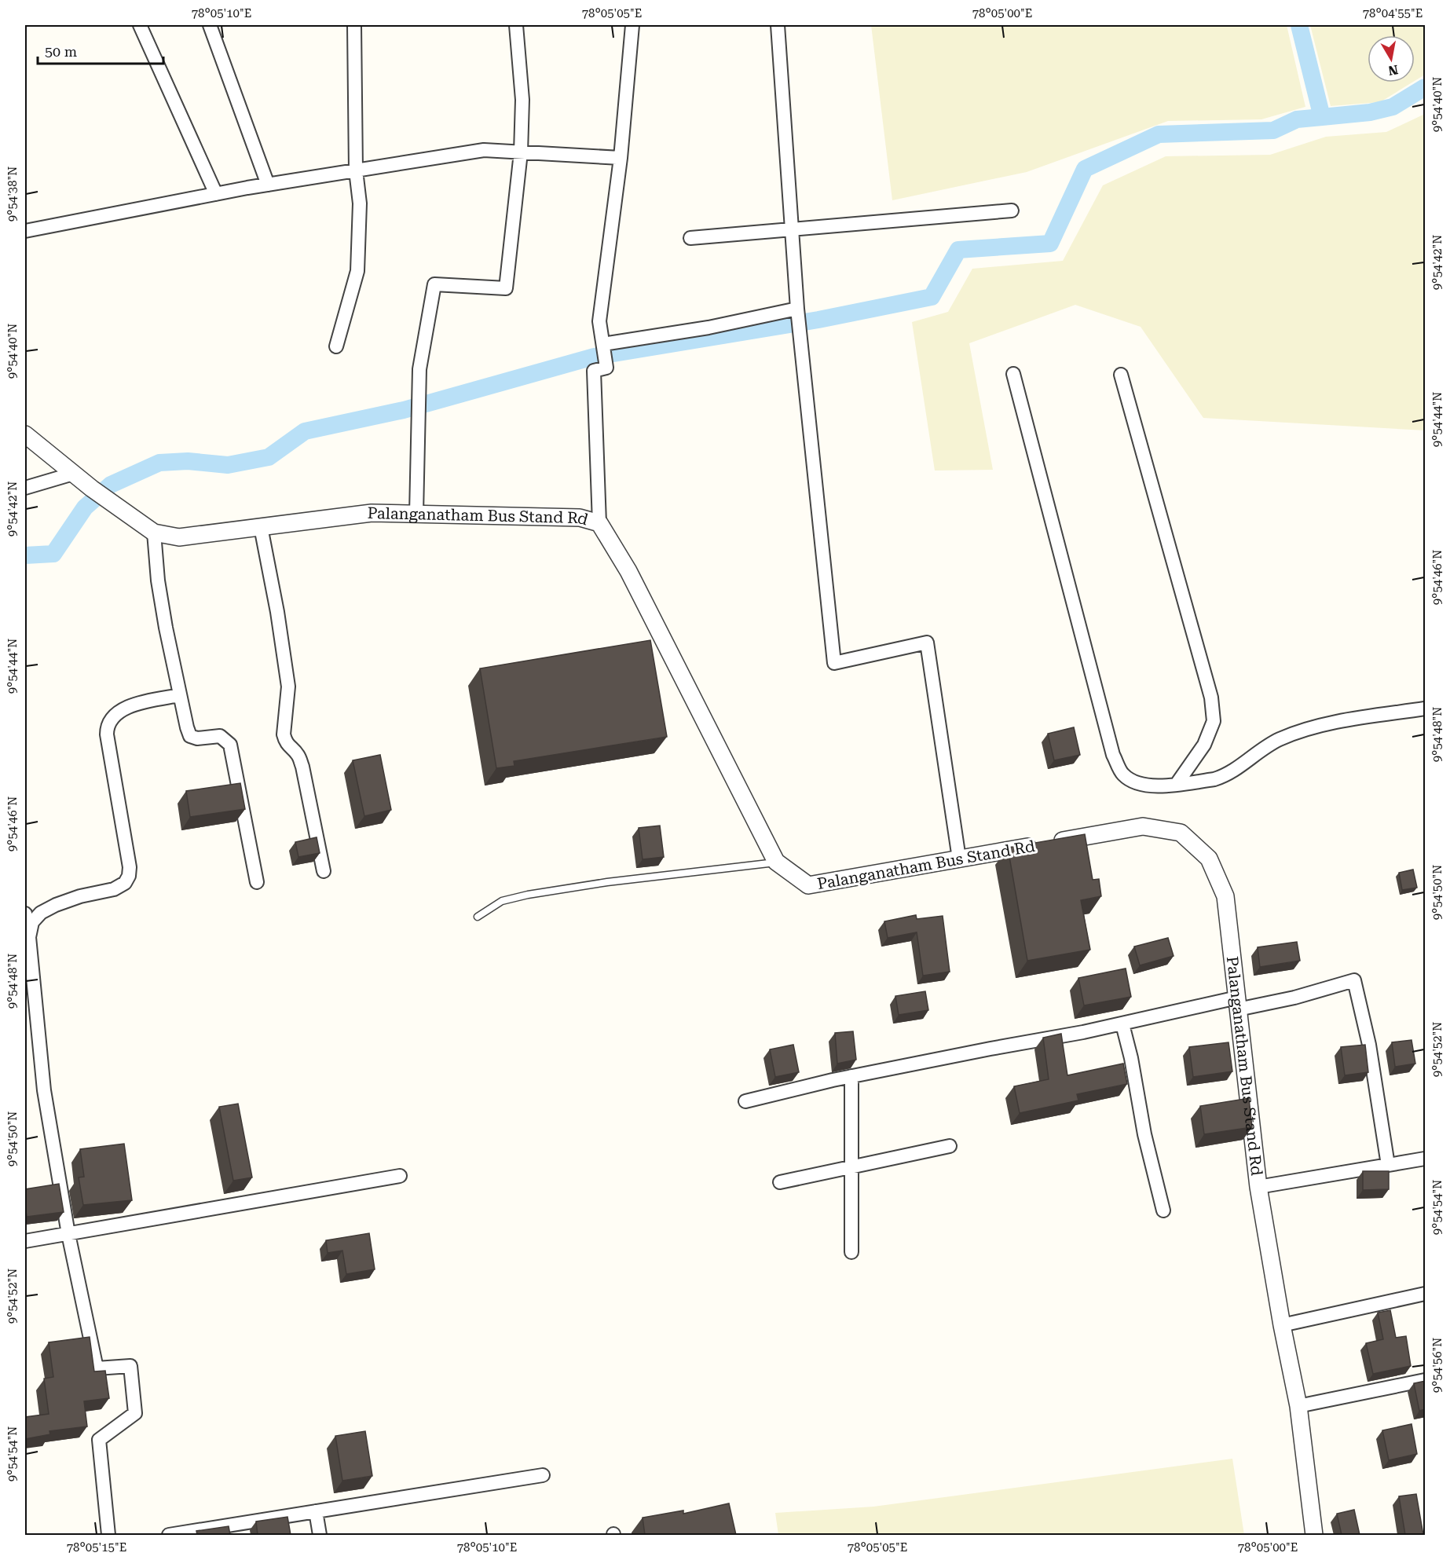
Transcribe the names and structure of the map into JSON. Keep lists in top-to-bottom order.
{
  "streets": {
    "street": ["Palanganatham Bus Stand Rd"]
  },
  "scale_bar": "50 m",
  "north": "bottom",
  "coordinates": [
    "78°05'10\"E",
    "78°05'05\"E",
    "78°05'00\"E",
    "78°04'55\"E",
    "9°54'40\"N",
    "9°54'38\"N",
    "9°54'42\"N",
    "9°54'44\"N",
    "9°54'46\"N",
    "9°54'48\"N",
    "9°54'50\"N",
    "9°54'52\"N",
    "9°54'54\"N",
    "9°54'56\"N",
    "78°05'15\"E"
  ]
}
